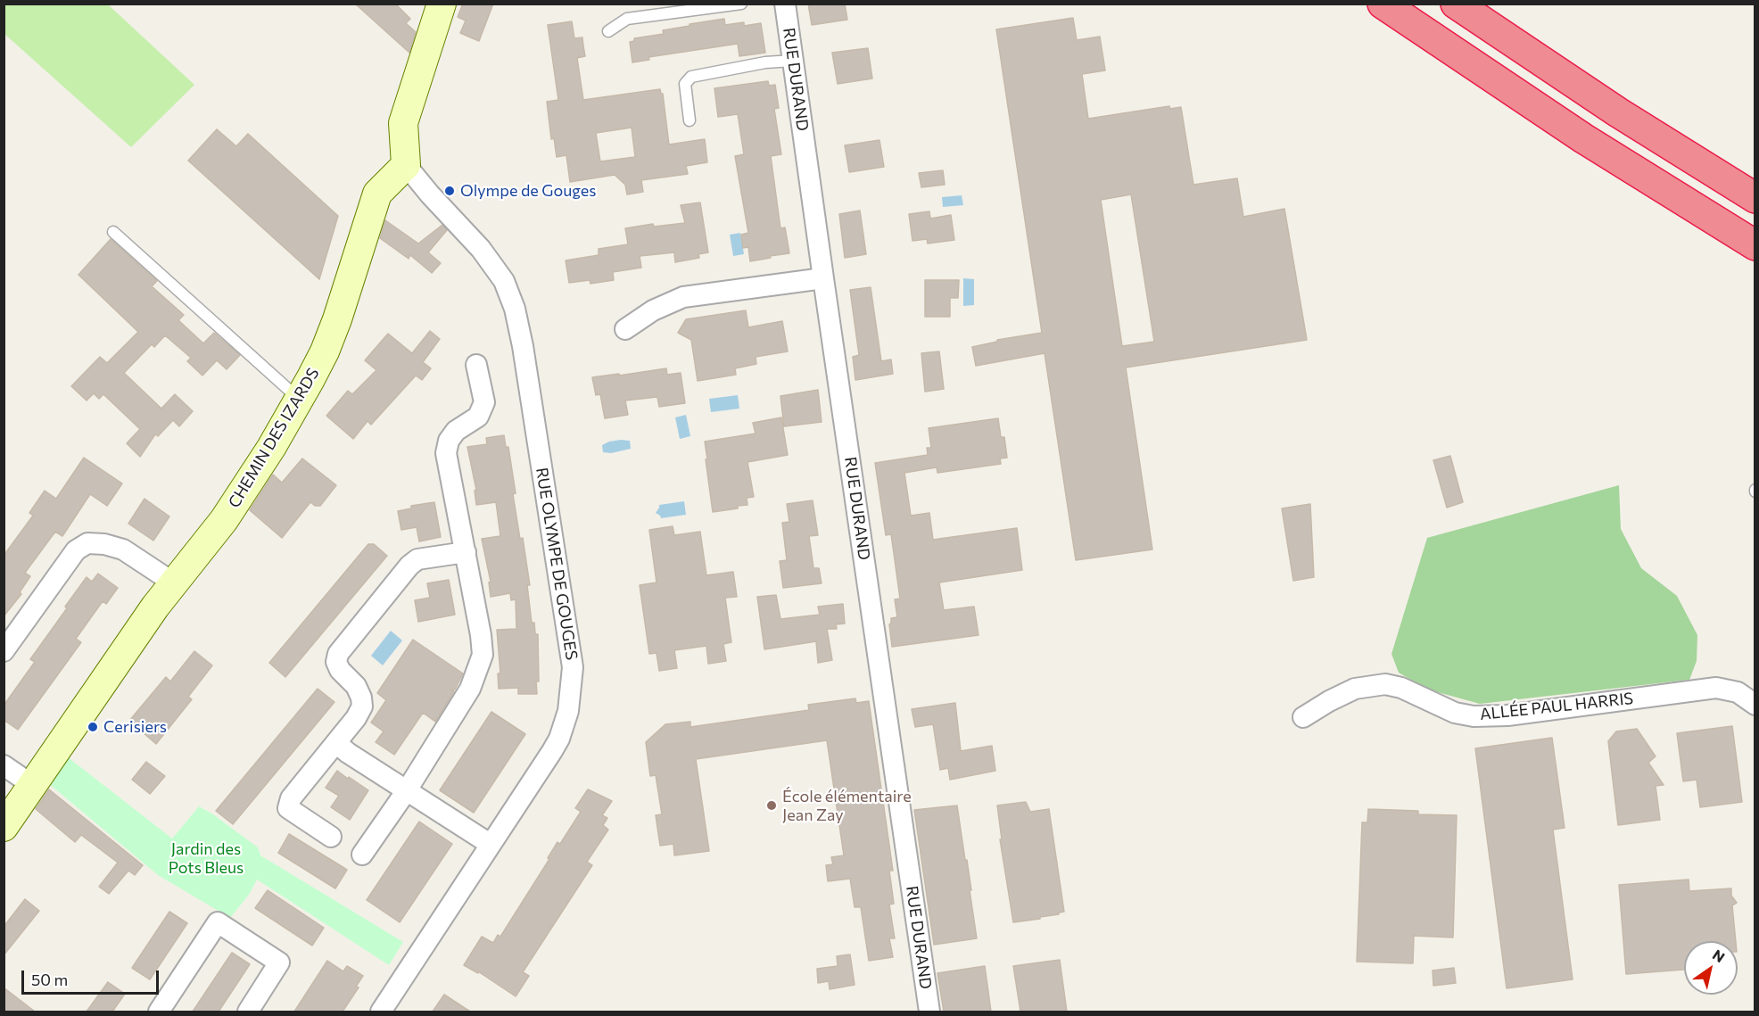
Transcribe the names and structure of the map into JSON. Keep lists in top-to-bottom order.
{
  "streets": {
    "street": [
      "RUE DURAND",
      "CHEMIN DES IZARDS",
      "RUE OLYMPE DE GOUGES",
      "ALLÉE PAUL HARRIS"
    ]
  },
  "crossings": [
    ["CHEMIN DES IZARDS", "RUE OLYMPE DE GOUGES"]
  ],
  "parks": ["Jardin des Pots Bleus"],
  "places": ["Olympe de Gouges", "Cerisiers", "École élémentaire Jean Zay"],
  "scale_bar": "50 m",
  "north": "top right"
}
